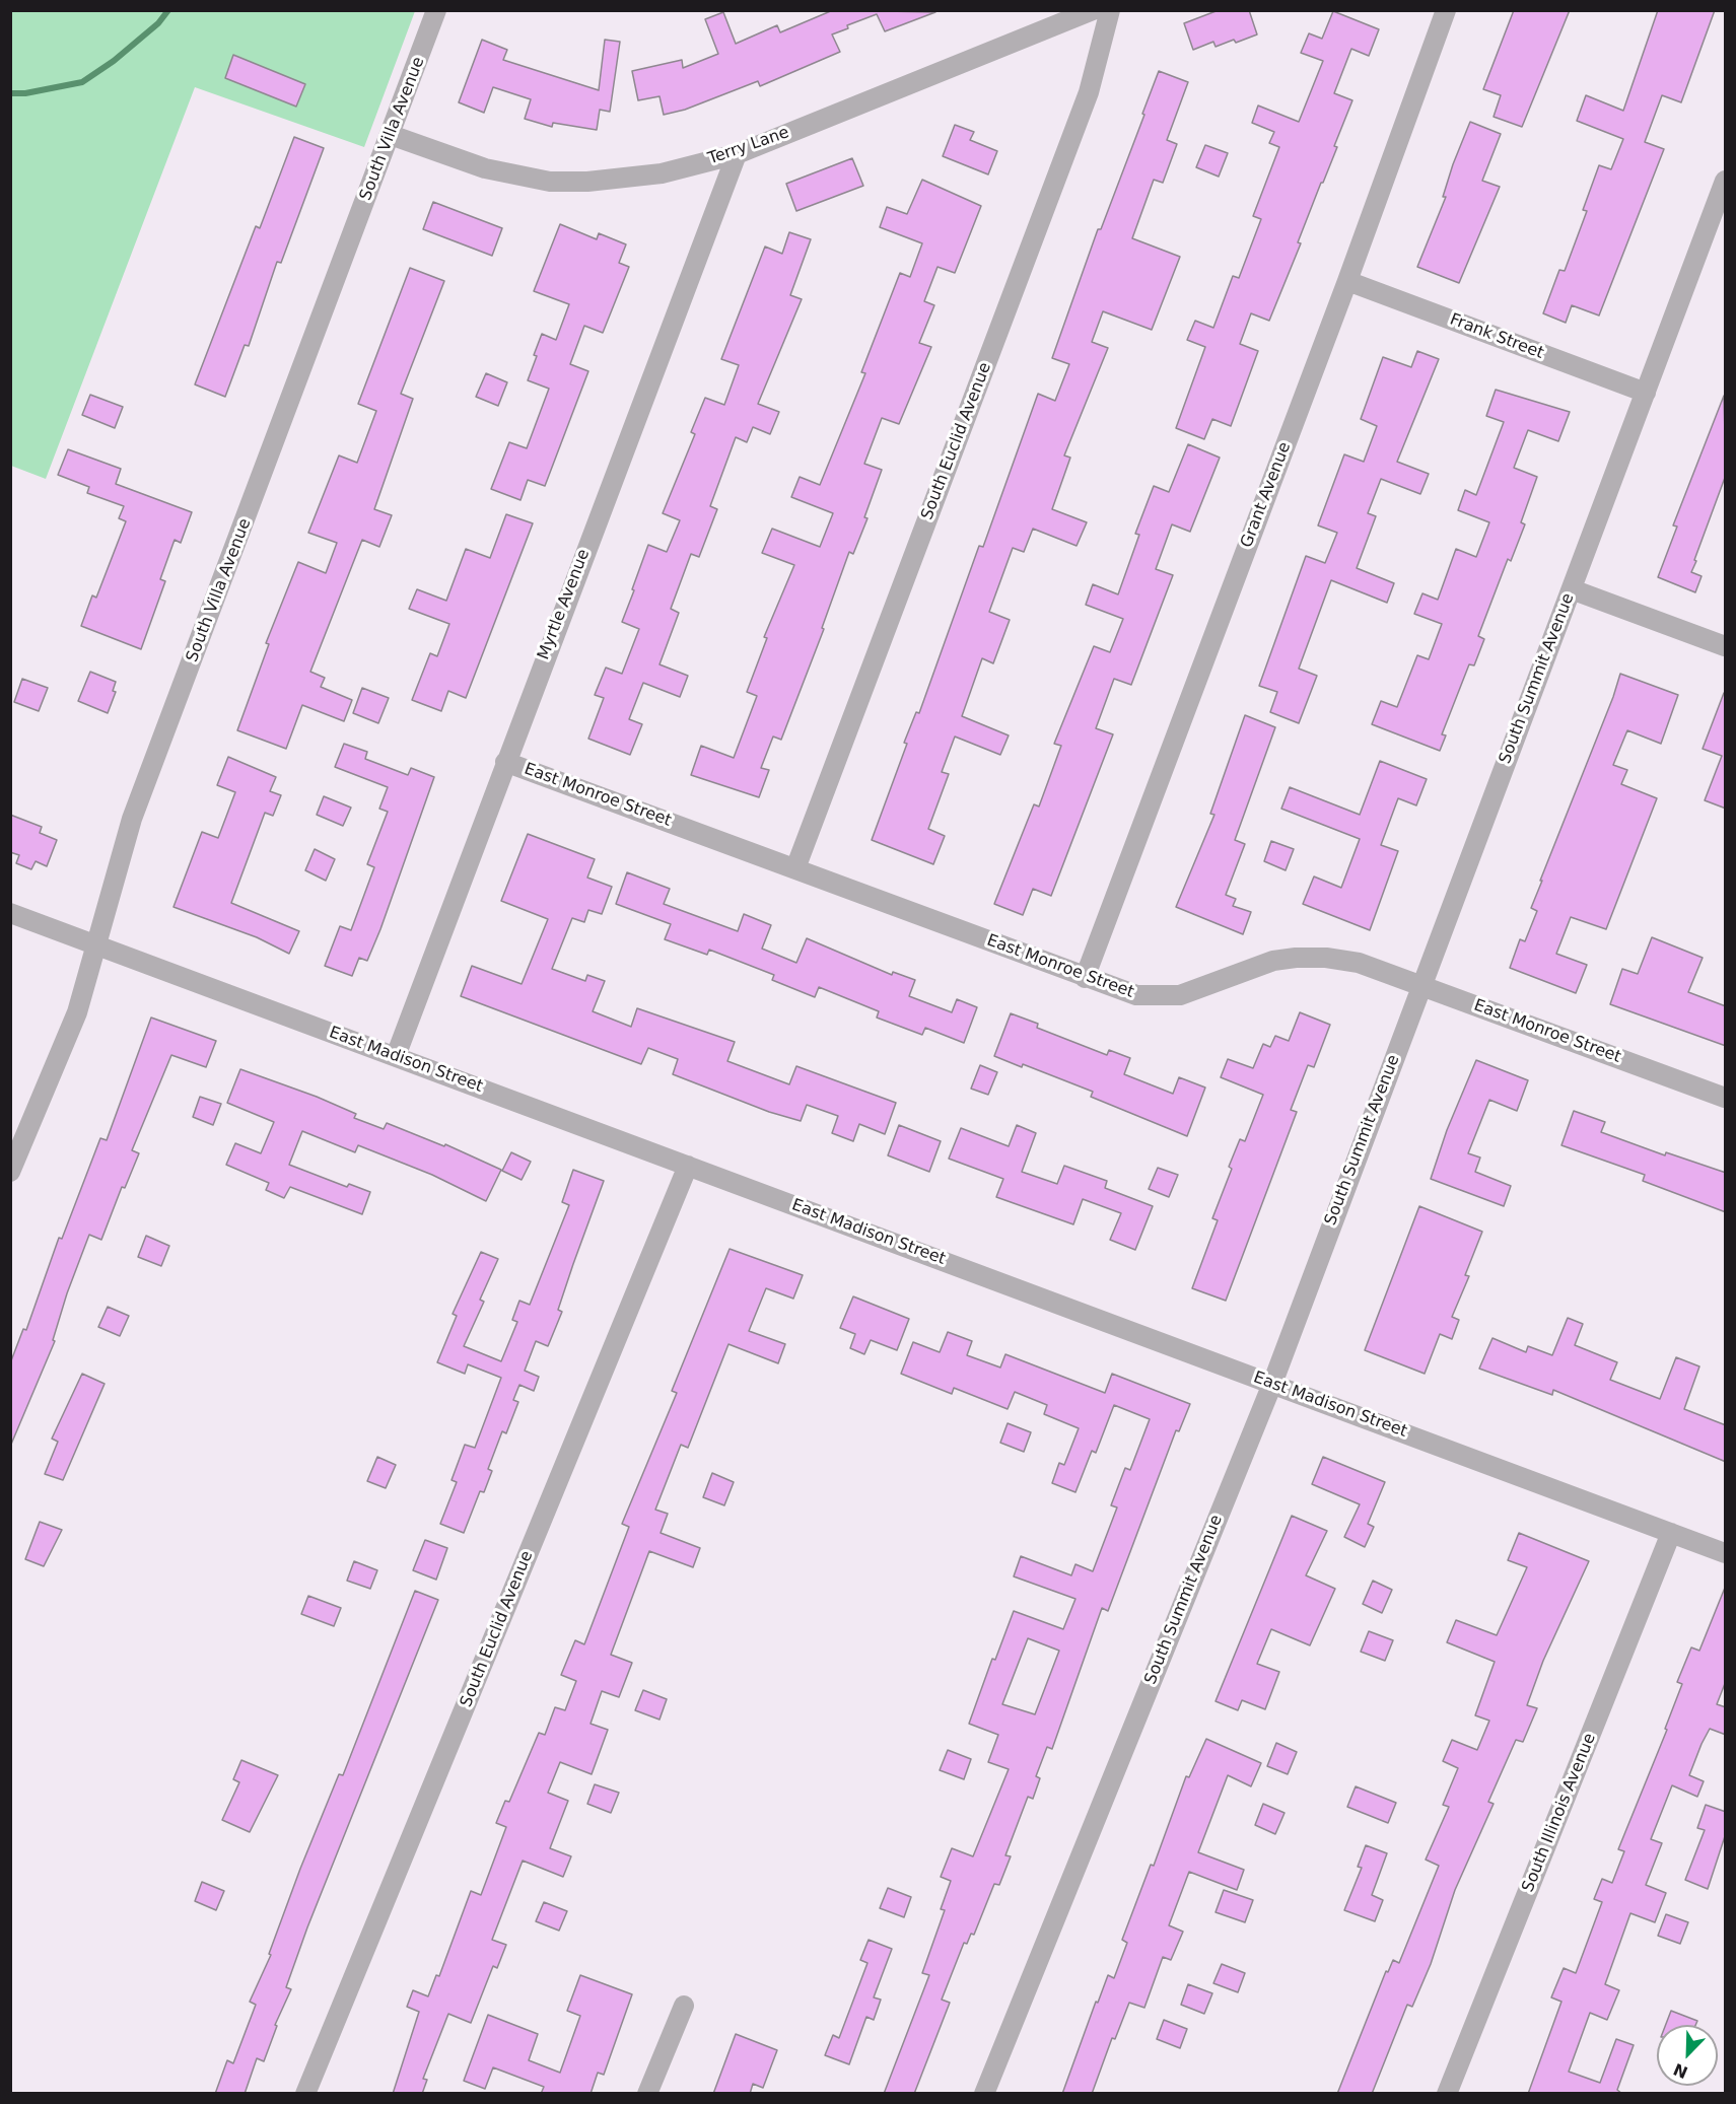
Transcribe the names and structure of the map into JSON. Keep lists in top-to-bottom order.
{
  "streets": {
    "street": [
      "South Villa Avenue",
      "Terry Lane",
      "Frank Street",
      "South Euclid Avenue",
      "Grant Avenue",
      "Myrtle Avenue",
      "South Summit Avenue",
      "East Monroe Street",
      "East Madison Street",
      "South Illinois Avenue"
    ]
  },
  "crossings": [
    ["South Villa Avenue", "Terry Lane"],
    ["South Villa Avenue", "East Madison Street"],
    ["Terry Lane", "Myrtle Avenue"],
    ["Frank Street", "Grant Avenue"],
    ["Frank Street", "South Summit Avenue"],
    ["South Euclid Avenue", "East Monroe Street"],
    ["South Euclid Avenue", "East Madison Street"],
    ["Grant Avenue", "East Monroe Street"],
    ["Myrtle Avenue", "East Monroe Street"],
    ["Myrtle Avenue", "East Madison Street"],
    ["South Summit Avenue", "East Monroe Street"],
    ["South Summit Avenue", "East Madison Street"],
    ["East Madison Street", "South Illinois Avenue"]
  ],
  "north": "bottom left"
}
